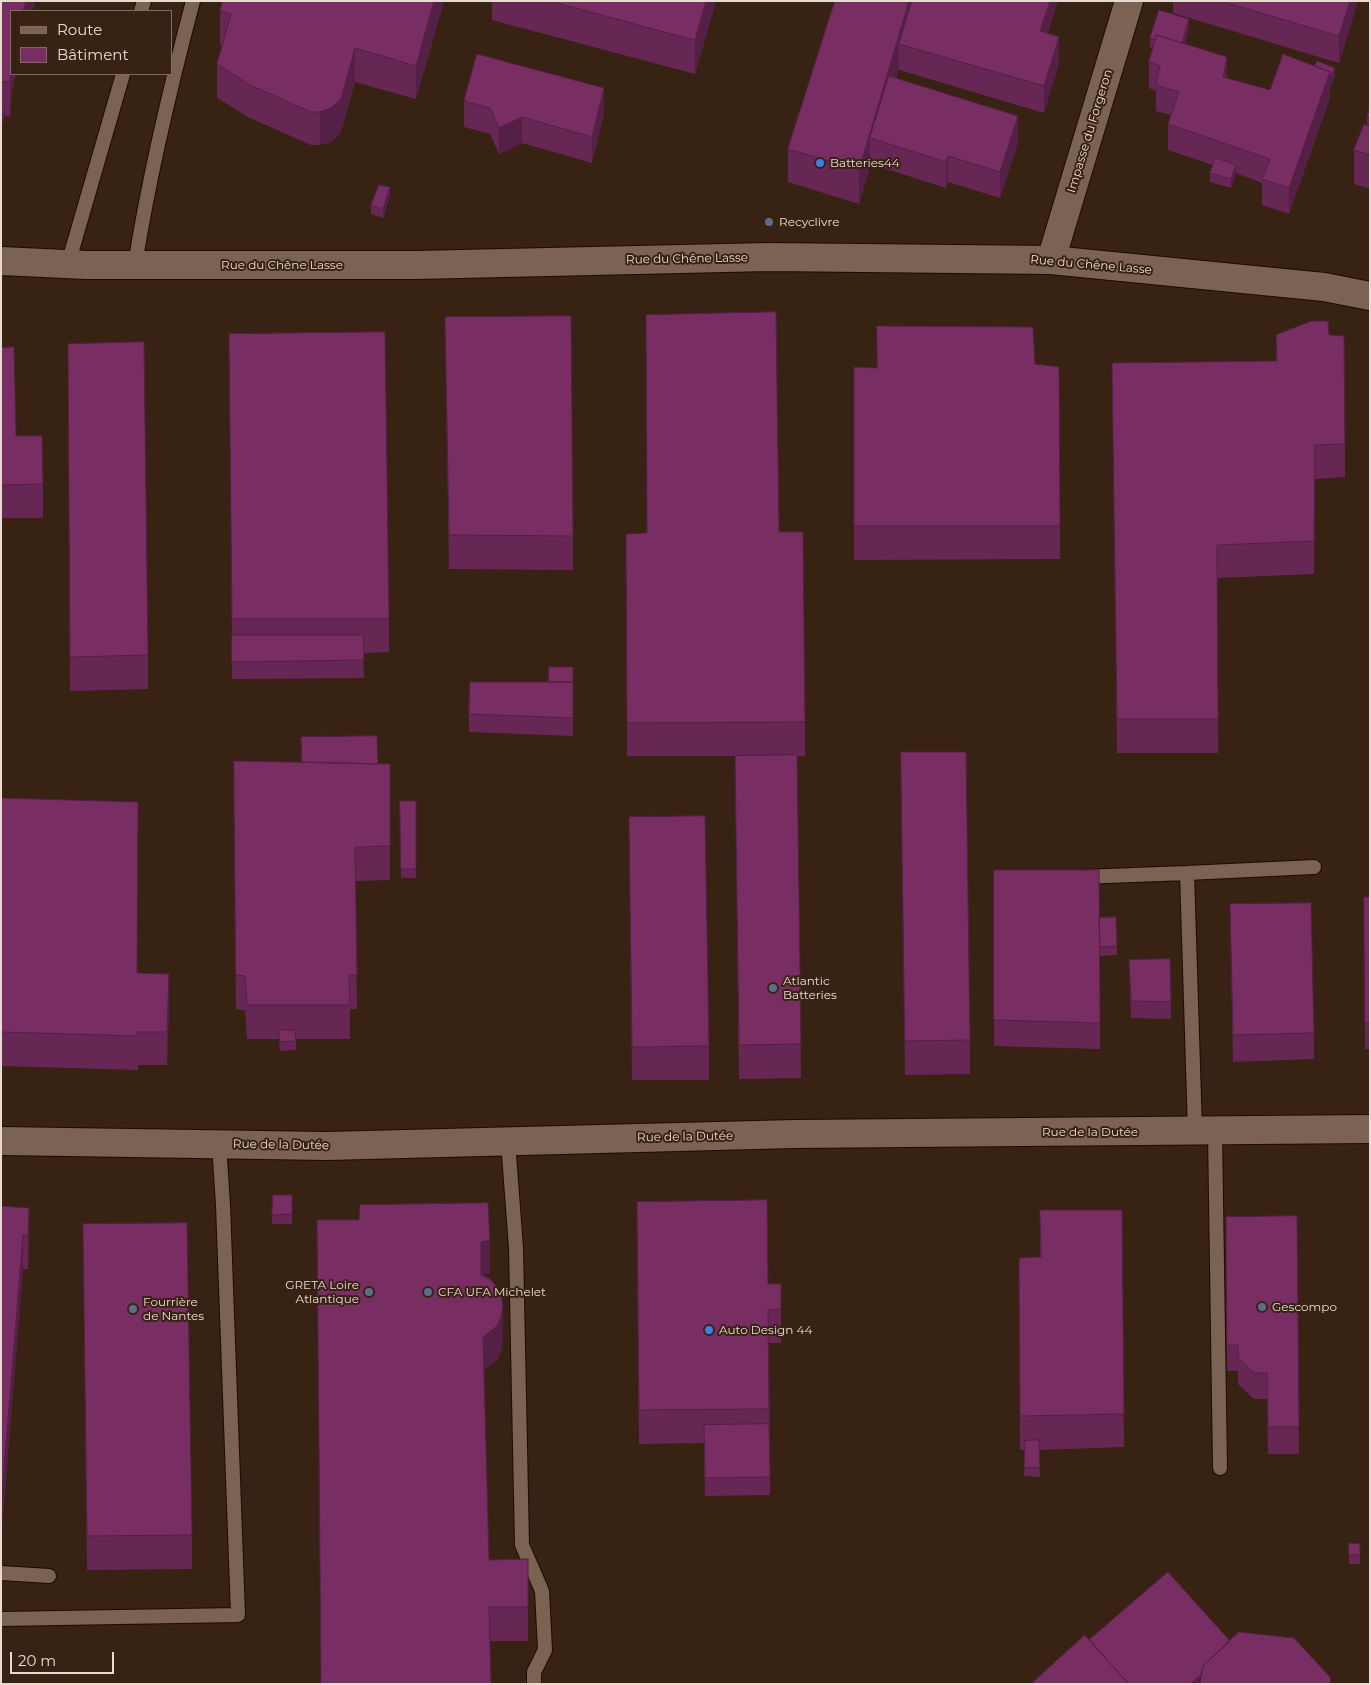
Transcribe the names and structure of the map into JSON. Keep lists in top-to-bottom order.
{
  "streets": {
    "street": ["Impasse du Forgeron", "Rue du Chêne Lasse", "Rue de la Dutée"]
  },
  "crossings": [
    ["Impasse du Forgeron", "Rue du Chêne Lasse"]
  ],
  "places": [
    "Batteries44",
    "Recyclivre",
    "Atlantic Batteries",
    "GRETA Loire Atlantique",
    "CFA UFA Michelet",
    "Gescompo",
    "Fourrière de Nantes",
    "Auto Design 44"
  ],
  "legend": ["Route", "Bâtiment"],
  "scale_bar": "20 m"
}
